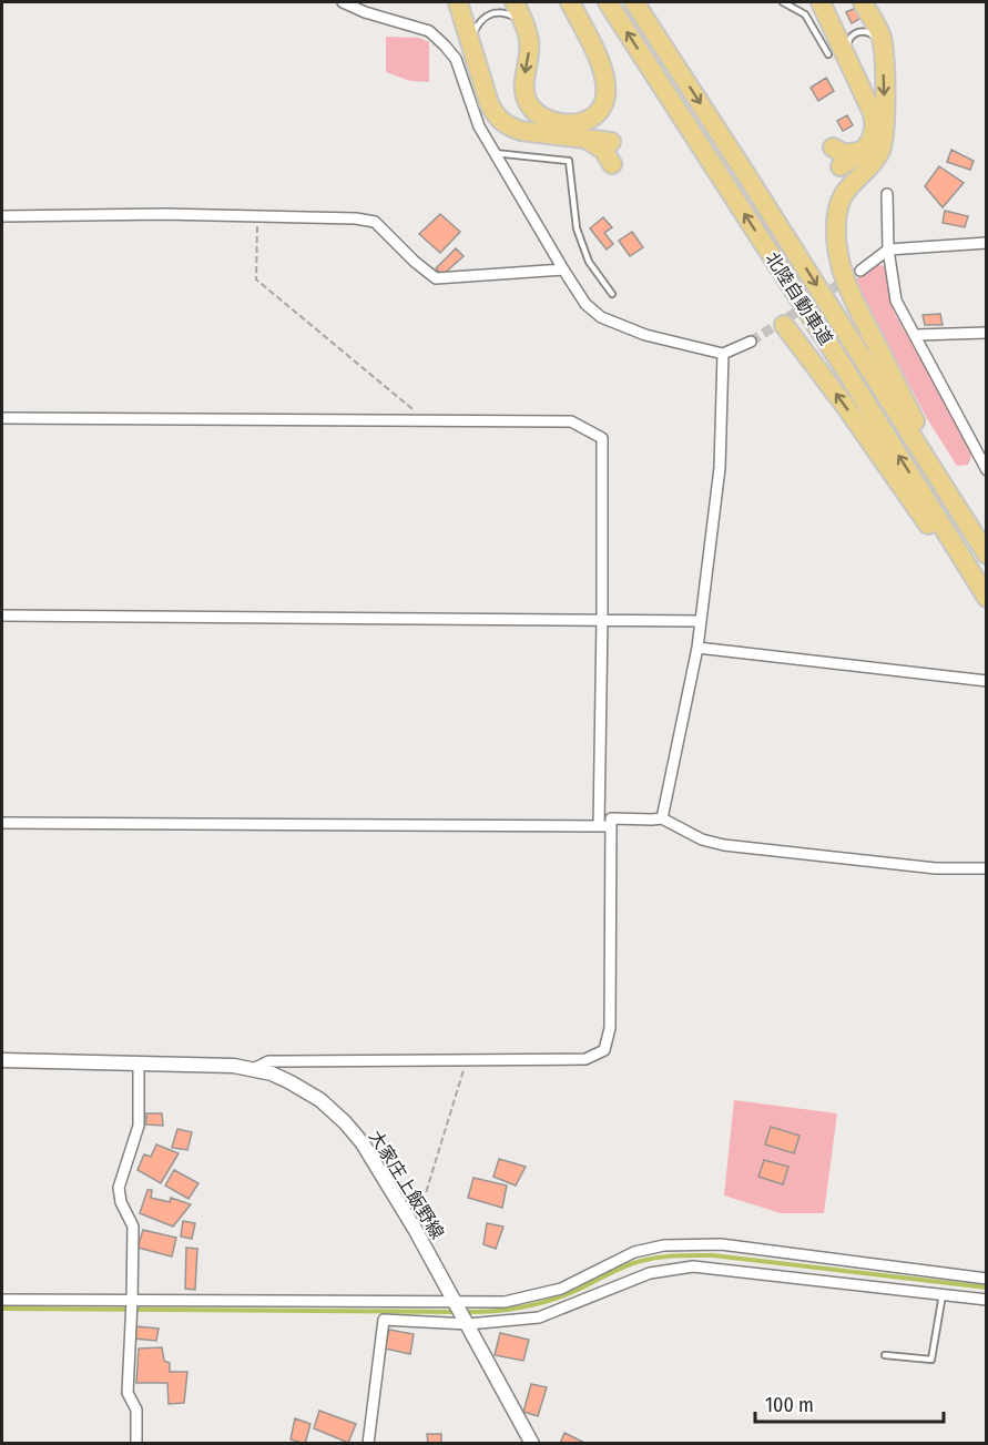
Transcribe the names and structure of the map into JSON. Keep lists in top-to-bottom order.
{
  "streets": {
    "highway": ["北陸自動車道"],
    "main road": ["大家庄上飯野線"]
  },
  "scale_bar": "100 m"
}
